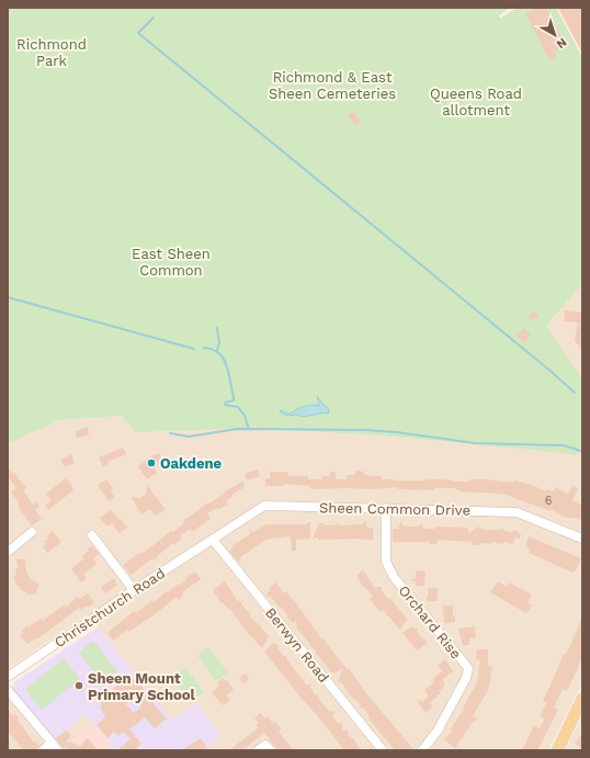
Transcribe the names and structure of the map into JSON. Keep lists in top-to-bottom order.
{
  "streets": {
    "street": [
      "Sheen Common Drive",
      "Christchurch Road",
      "Orchard Rise",
      "Berwyn Road"
    ]
  },
  "crossings": [
    ["Sheen Common Drive", "Christchurch Road"],
    ["Sheen Common Drive", "Orchard Rise"],
    ["Sheen Common Drive", "Berwyn Road"],
    ["Christchurch Road", "Berwyn Road"]
  ],
  "parks": [
    "Richmond Park",
    "Richmond & East Sheen Cemeteries",
    "Queens Road allotment",
    "East Sheen Common"
  ],
  "places": ["Oakdene", "Sheen Mount Primary School"],
  "house_numbers": ["6"],
  "north": "bottom right"
}
